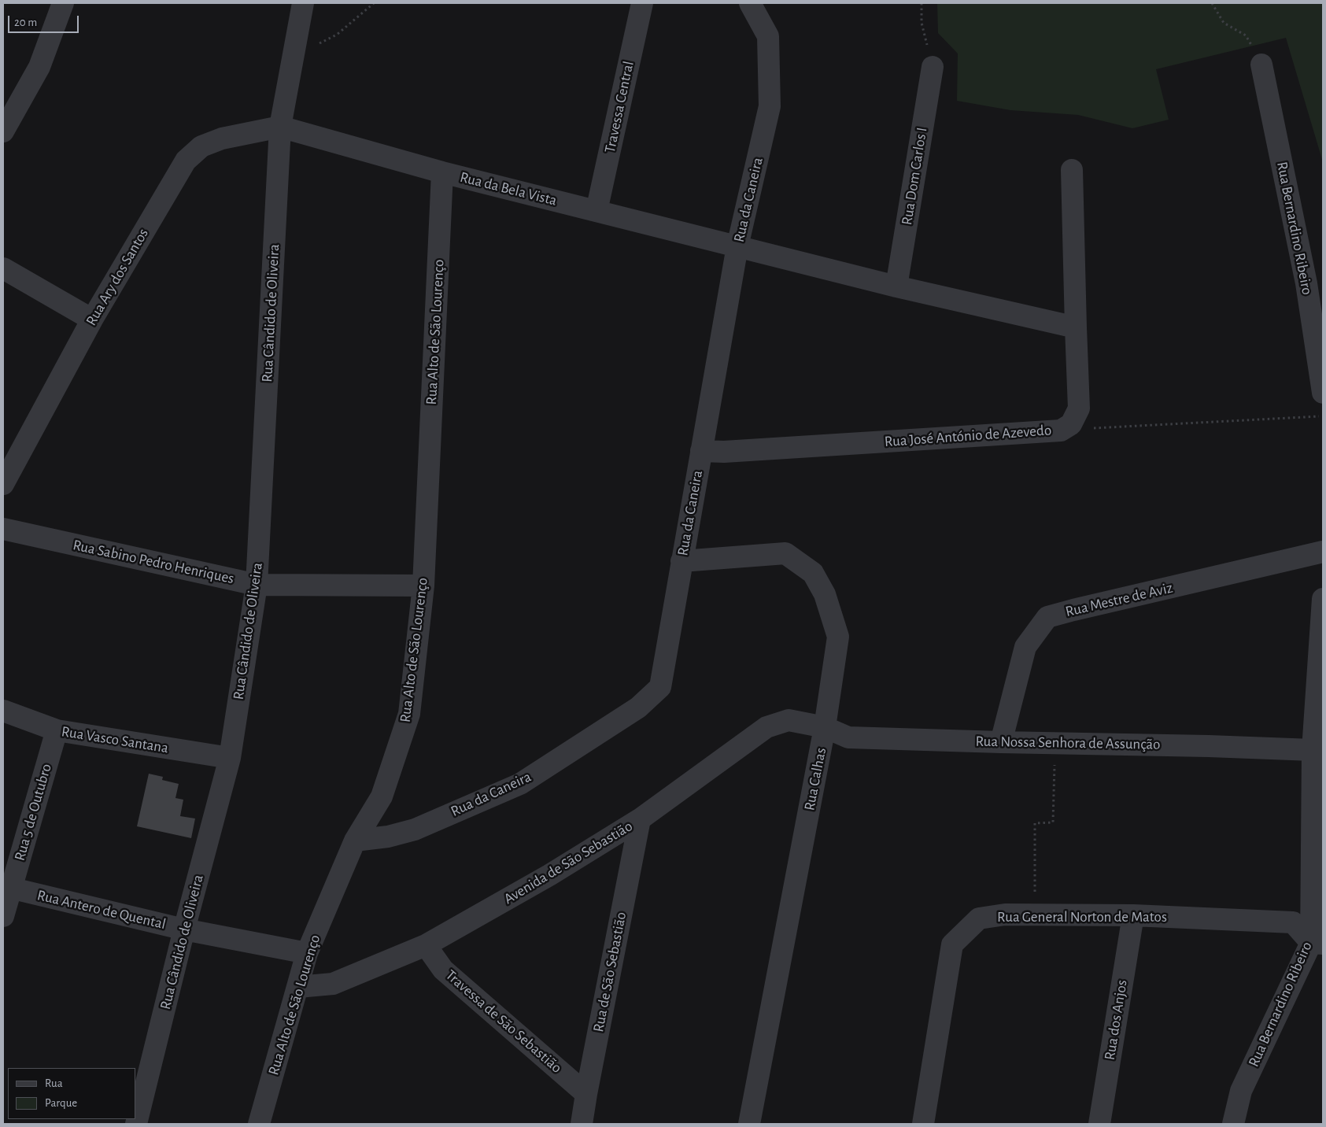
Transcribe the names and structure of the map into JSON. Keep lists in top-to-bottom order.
{
  "streets": {
    "street": [
      "Travessa Central",
      "Rua Dom Carlos I",
      "Rua da Bela Vista",
      "Rua da Caneira",
      "Rua Bernardino Ribeiro",
      "Rua Ary dos Santos",
      "Rua Cândido de Oliveira",
      "Rua Alto de São Lourenço",
      "Rua José António de Azevedo",
      "Rua Sabino Pedro Henriques",
      "Rua Mestre de Aviz",
      "Rua Vasco Santana",
      "Rua Nossa Senhora de Assunção",
      "Rua Calhas",
      "Rua 5 de Outubro",
      "Avenida de São Sebastião",
      "Rua Antero de Quental",
      "Rua General Norton de Matos",
      "Rua de São Sebastião",
      "Rua dos Anjos",
      "Travessa de São Sebastião"
    ]
  },
  "crossings": [
    ["Travessa Central", "Rua da Bela Vista"],
    ["Rua da Bela Vista", "Rua da Caneira"],
    ["Rua da Bela Vista", "Rua Ary dos Santos"],
    ["Rua da Bela Vista", "Rua Cândido de Oliveira"],
    ["Rua da Bela Vista", "Rua Alto de São Lourenço"],
    ["Rua da Caneira", "Rua Alto de São Lourenço"],
    ["Rua da Caneira", "Rua José António de Azevedo"],
    ["Rua da Caneira", "Rua Calhas"],
    ["Rua Bernardino Ribeiro", "Rua Nossa Senhora de Assunção"],
    ["Rua Bernardino Ribeiro", "Rua General Norton de Matos"],
    ["Rua Ary dos Santos", "Rua Cândido de Oliveira"],
    ["Rua Cândido de Oliveira", "Rua Sabino Pedro Henriques"],
    ["Rua Cândido de Oliveira", "Rua Vasco Santana"],
    ["Rua Cândido de Oliveira", "Rua Antero de Quental"],
    ["Rua Alto de São Lourenço", "Rua Sabino Pedro Henriques"],
    ["Rua Alto de São Lourenço", "Avenida de São Sebastião"],
    ["Rua Alto de São Lourenço", "Rua Antero de Quental"],
    ["Rua Mestre de Aviz", "Rua Nossa Senhora de Assunção"],
    ["Rua Vasco Santana", "Rua 5 de Outubro"],
    ["Rua Nossa Senhora de Assunção", "Rua Calhas"],
    ["Rua Nossa Senhora de Assunção", "Avenida de São Sebastião"],
    ["Rua Calhas", "Avenida de São Sebastião"],
    ["Rua 5 de Outubro", "Rua Antero de Quental"],
    ["Avenida de São Sebastião", "Rua de São Sebastião"],
    ["Avenida de São Sebastião", "Travessa de São Sebastião"],
    ["Rua General Norton de Matos", "Rua dos Anjos"],
    ["Rua de São Sebastião", "Travessa de São Sebastião"]
  ],
  "legend": ["Rua", "Parque"],
  "scale_bar": "20 m"
}
